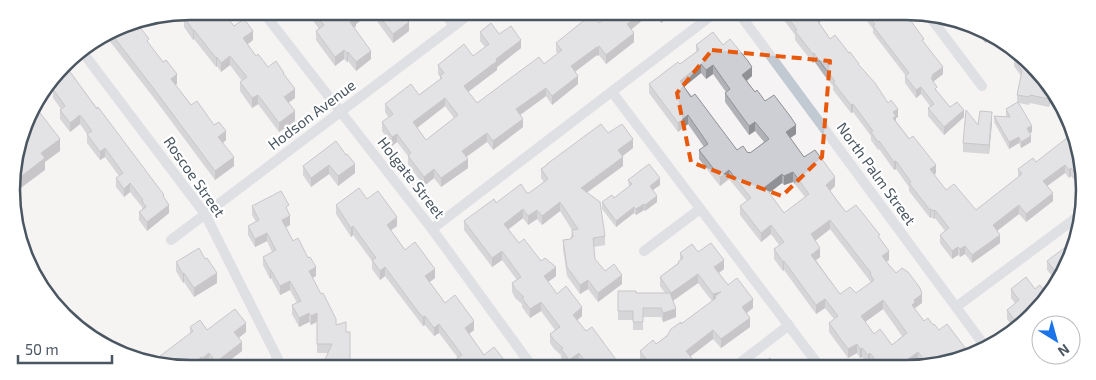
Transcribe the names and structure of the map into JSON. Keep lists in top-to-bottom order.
{
  "streets": {
    "street": [
      "Hodson Avenue",
      "North Palm Street",
      "Roscoe Street",
      "Holgate Street"
    ]
  },
  "crossings": [
    ["Hodson Avenue", "Roscoe Street"],
    ["Hodson Avenue", "Holgate Street"]
  ],
  "scale_bar": "50 m",
  "north": "bottom right"
}
